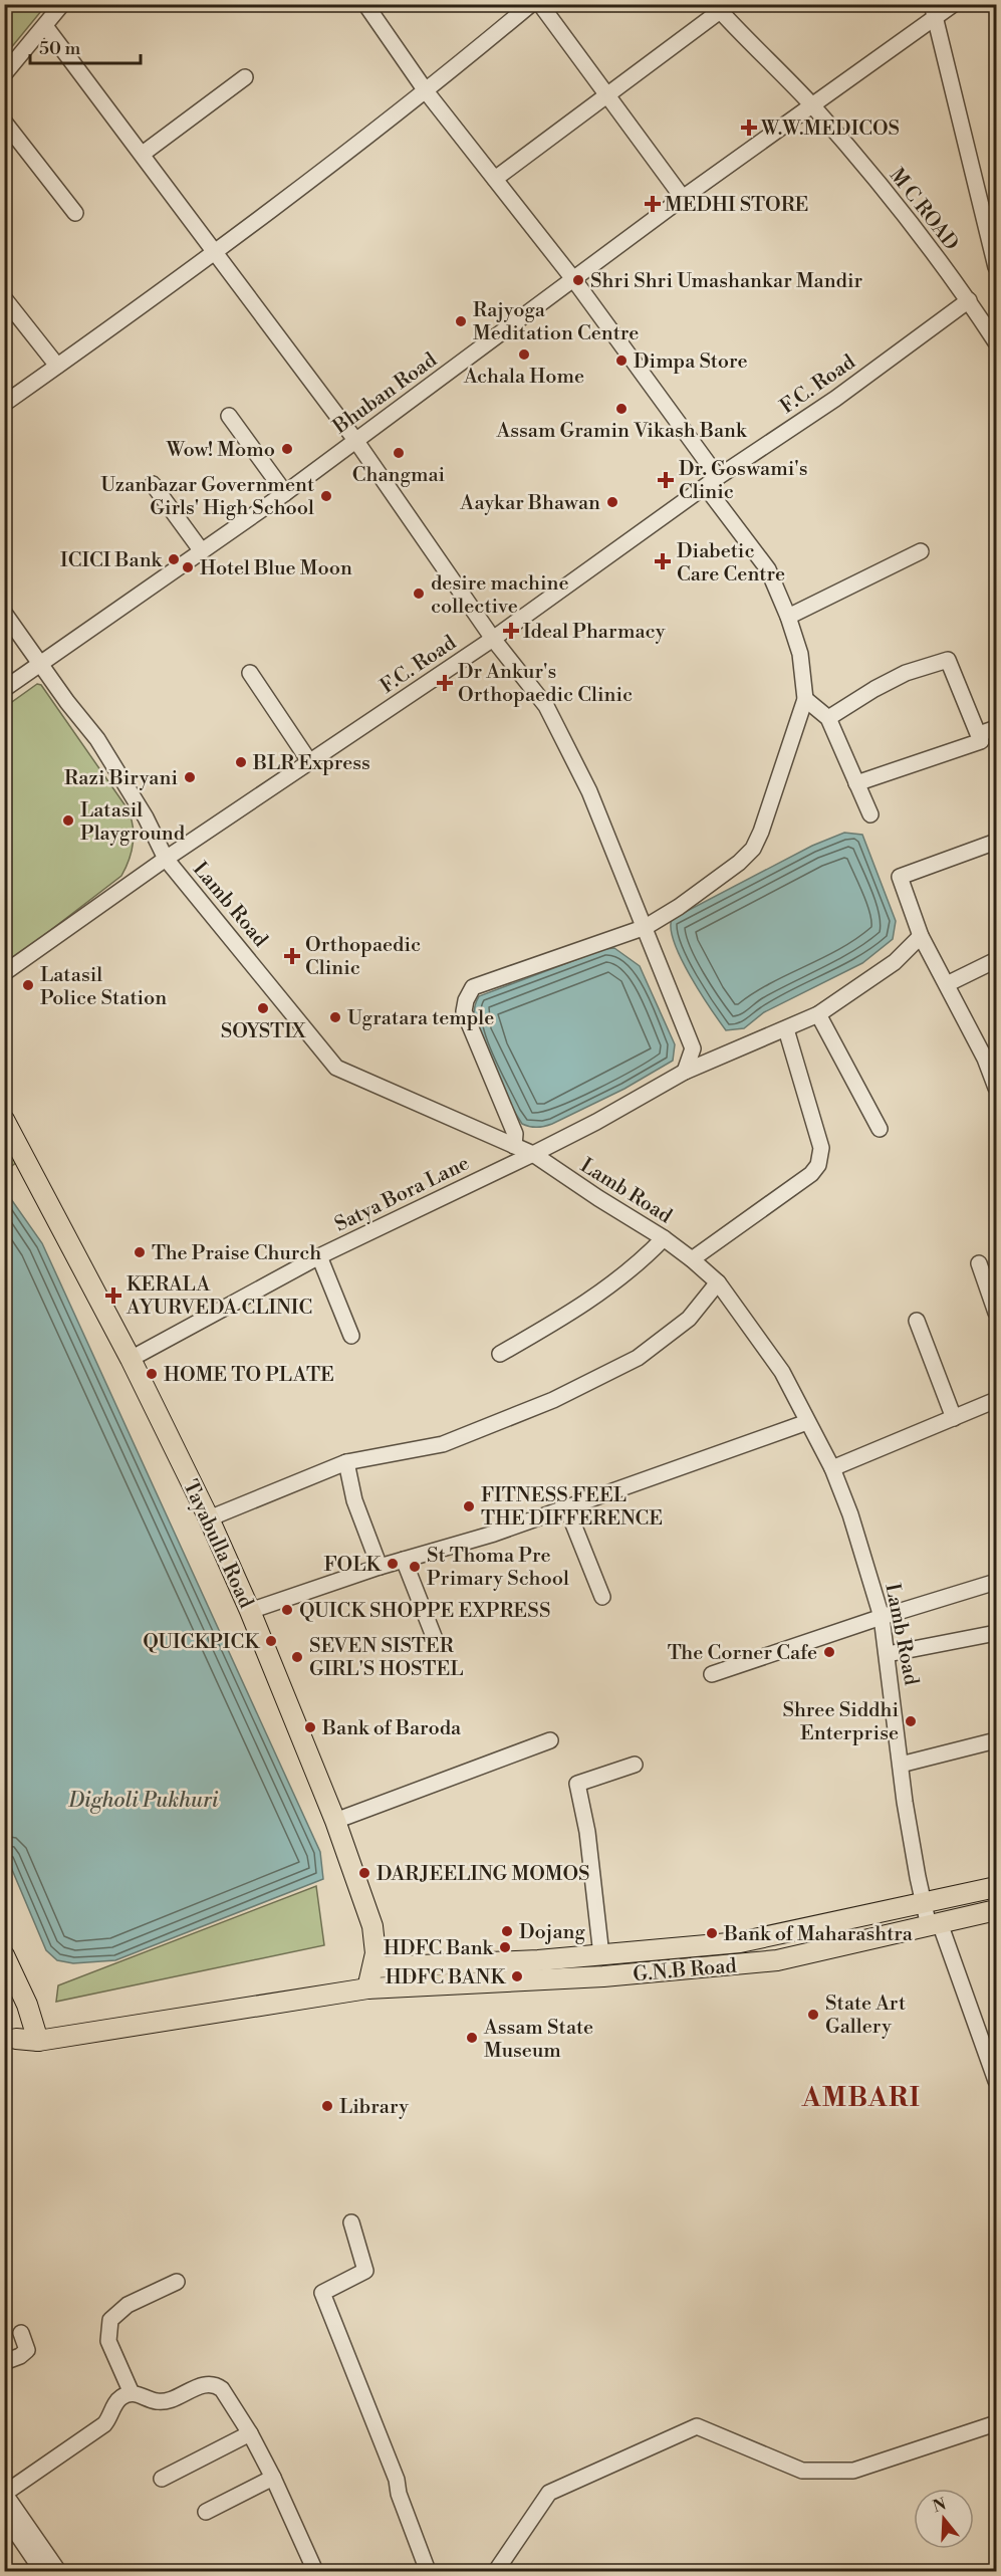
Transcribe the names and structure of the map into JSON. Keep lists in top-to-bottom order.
{
  "streets": {
    "main road": ["Tayabulla Road", "G.N.B Road"],
    "street": [
      "M C ROAD",
      "F.C. Road",
      "Bhuban Road",
      "Lamb Road",
      "Satya Bora Lane"
    ]
  },
  "crossings": [
    ["M C ROAD", "F.C. Road"],
    ["M C ROAD", "Bhuban Road"],
    ["F.C. Road", "Lamb Road"],
    ["Bhuban Road", "Lamb Road"],
    ["Lamb Road", "Satya Bora Lane"],
    ["Lamb Road", "G.N.B Road"],
    ["Satya Bora Lane", "Tayabulla Road"],
    ["Tayabulla Road", "G.N.B Road"]
  ],
  "districts": ["AMBARI"],
  "water": ["Digholi Pukhuri"],
  "places": {
    "health": [
      "W.W.MEDICOS",
      "MEDHI STORE",
      "Dr. Goswami's Clinic",
      "Diabetic Care Centre",
      "Ideal Pharmacy",
      "Dr Ankur's Orthopaedic Clinic",
      "Orthopaedic Clinic",
      "KERALA AYURVEDA CLINIC"
    ],
    "other": [
      "Shri Shri Umashankar Mandir",
      "Rajyoga Meditation Centre",
      "Achala Home",
      "Dimpa Store",
      "Assam Gramin Vikash Bank",
      "Wow! Momo",
      "Changmai",
      "Uzanbazar Government Girls' High School",
      "Aaykar Bhawan",
      "ICICI Bank",
      "Hotel Blue Moon",
      "desire machine collective",
      "BLR Express",
      "Razi Biryani",
      "Latasil Playground",
      "Latasil Police Station",
      "SOYSTIX",
      "Ugratara temple",
      "The Praise Church",
      "HOME TO PLATE",
      "FITNESS FEEL THE DIFFERENCE",
      "FOLK",
      "St Thoma Pre Primary School",
      "QUICK SHOPPE EXPRESS",
      "QUICKPICK",
      "The Corner Cafe",
      "SEVEN SISTER GIRL'S HOSTEL",
      "Shree Siddhi Enterprise",
      "Bank of Baroda",
      "DARJEELING MOMOS",
      "Dojang",
      "Bank of Maharashtra",
      "HDFC Bank",
      "HDFC BANK",
      "State Art Gallery",
      "Assam State Museum",
      "Library"
    ]
  },
  "scale_bar": "50 m",
  "north": "top"
}
